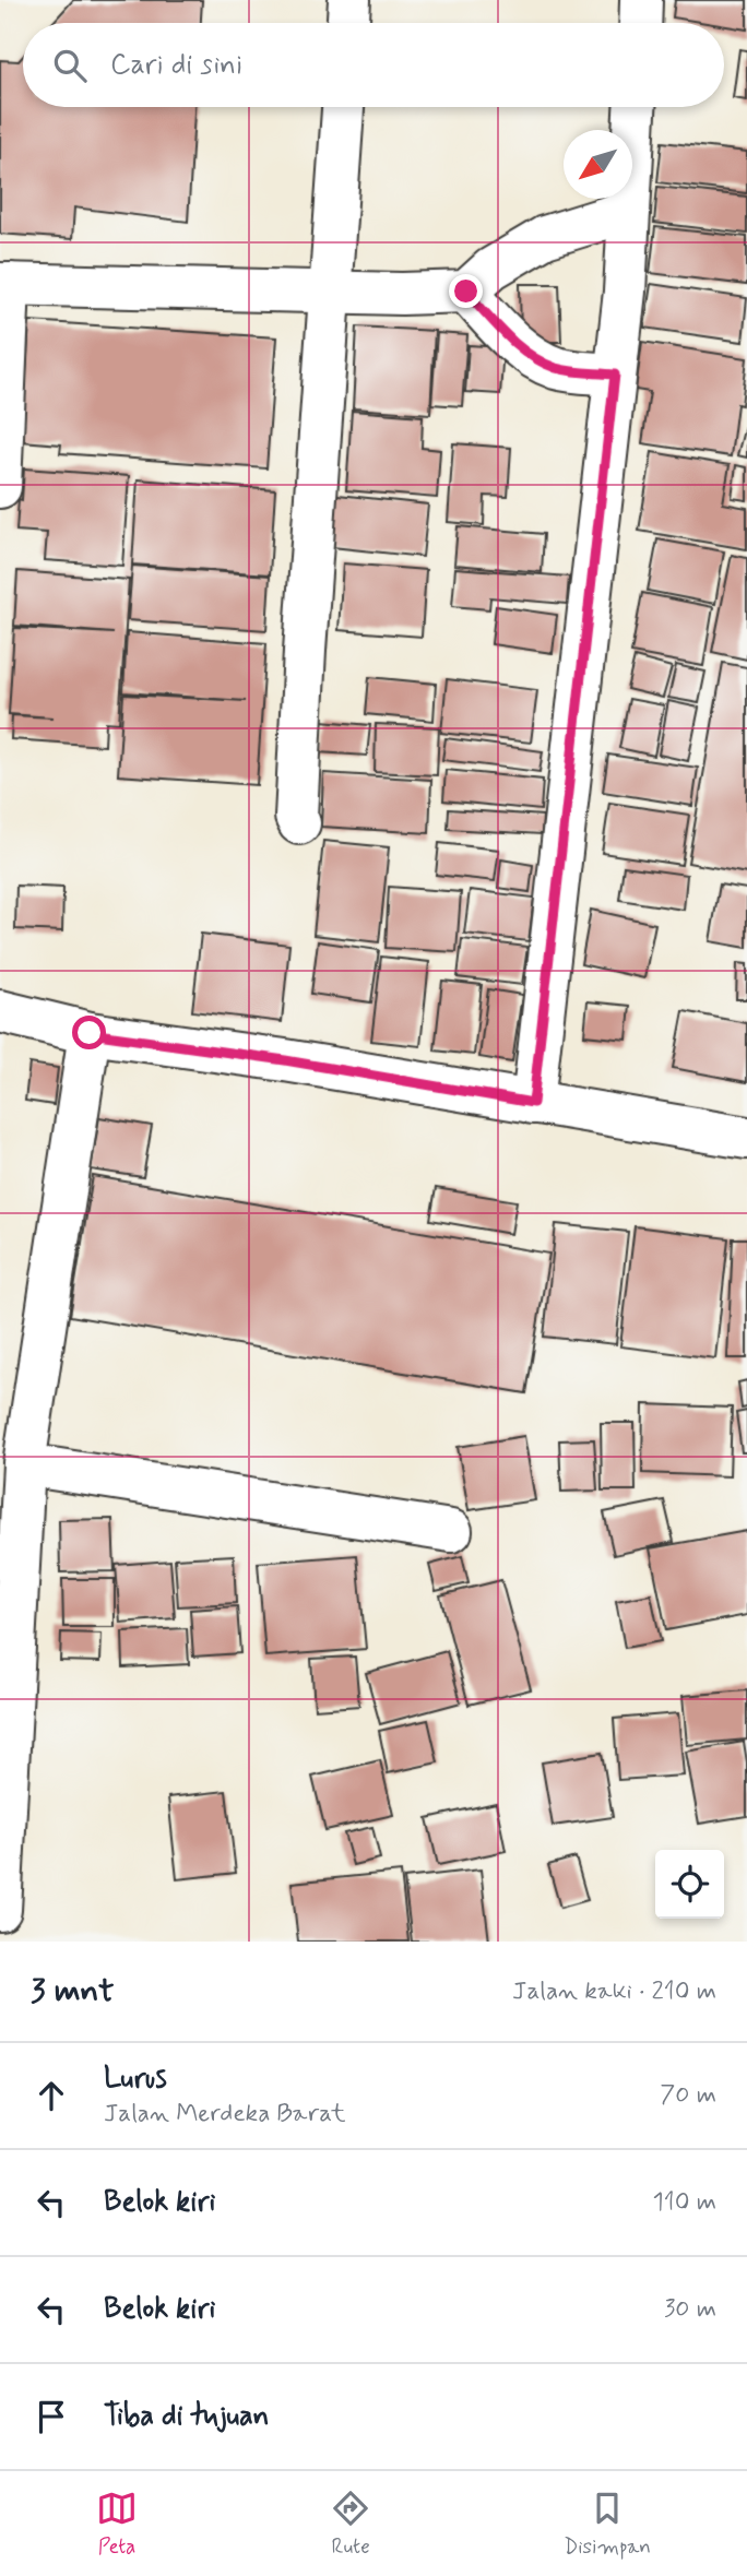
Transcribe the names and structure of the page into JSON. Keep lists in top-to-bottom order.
{
  "north": "bottom left",
  "page": {
    "search": "Cari di sini",
    "heading": ["3 mnt", "Jalan kaki · 210 m"],
    "list": [
      ["Lurus", "Jalan Merdeka Barat", "70 m"],
      ["Belok kiri", "110 m"],
      ["Belok kiri", "30 m"],
      "Tiba di tujuan"
    ],
    "nav": ["Peta", "Rute", "Disimpan"]
  }
}
